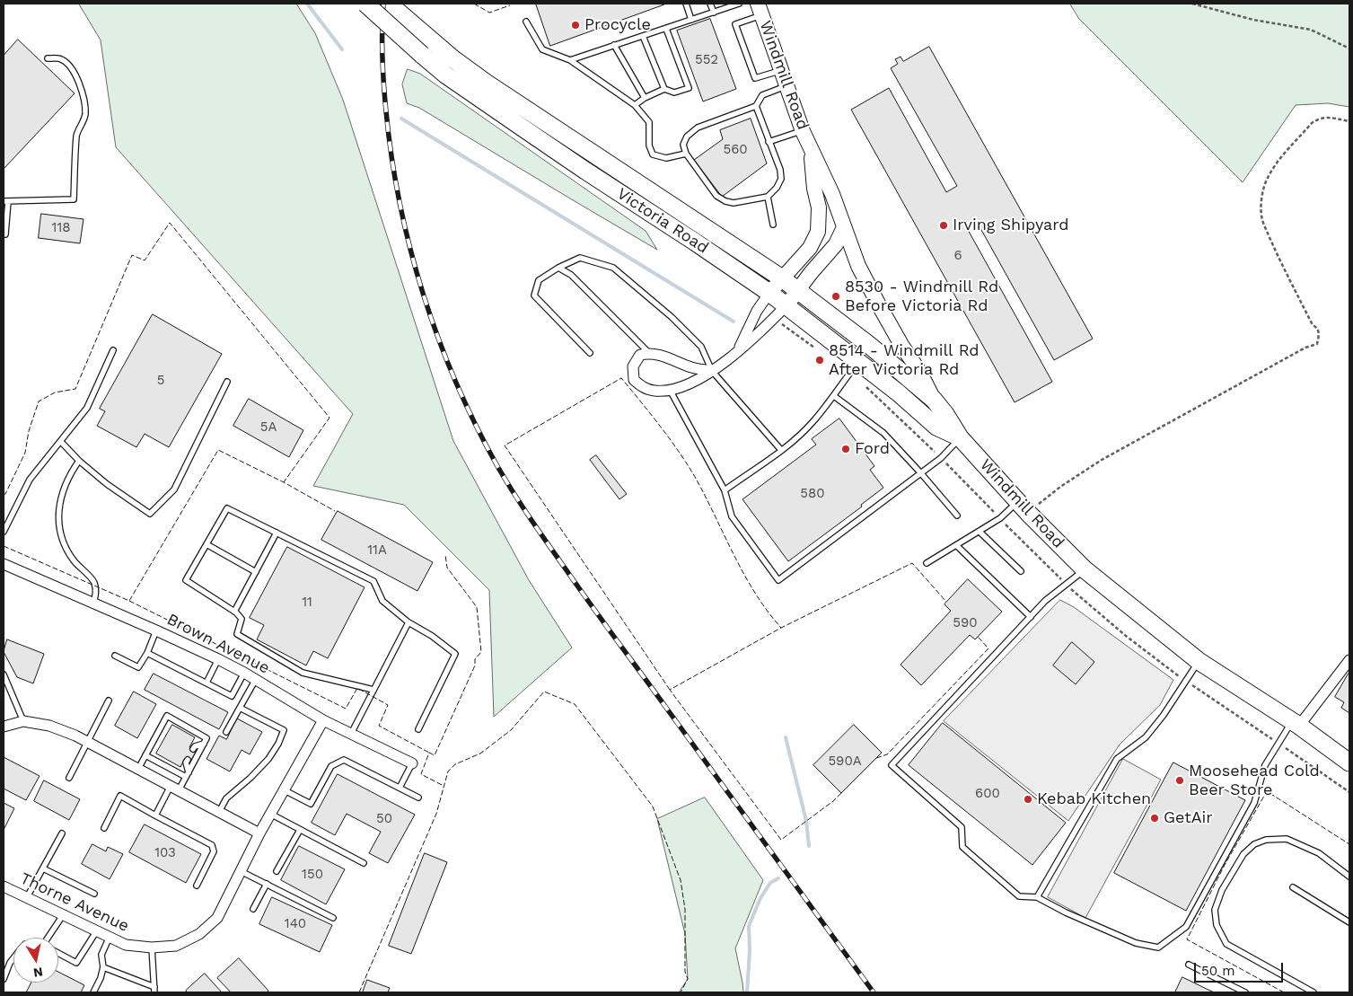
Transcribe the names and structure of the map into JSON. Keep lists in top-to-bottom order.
{
  "streets": {
    "main road": ["Windmill Road", "Victoria Road"],
    "street": ["Brown Avenue", "Thorne Avenue"]
  },
  "crossings": [
    ["Windmill Road", "Victoria Road"],
    ["Brown Avenue", "Thorne Avenue"]
  ],
  "places": [
    "Procycle",
    "Irving Shipyard",
    "8530 - Windmill Rd Before Victoria Rd",
    "8514 - Windmill Rd After Victoria Rd",
    "Ford",
    "Moosehead Cold Beer Store",
    "Kebab Kitchen",
    "GetAir"
  ],
  "house_numbers": [
    "552",
    "560",
    "118",
    "6",
    "5",
    "5A",
    "580",
    "11A",
    "11",
    "590",
    "590A",
    "600",
    "50",
    "103",
    "150",
    "140"
  ],
  "scale_bar": "50 m",
  "north": "bottom"
}
